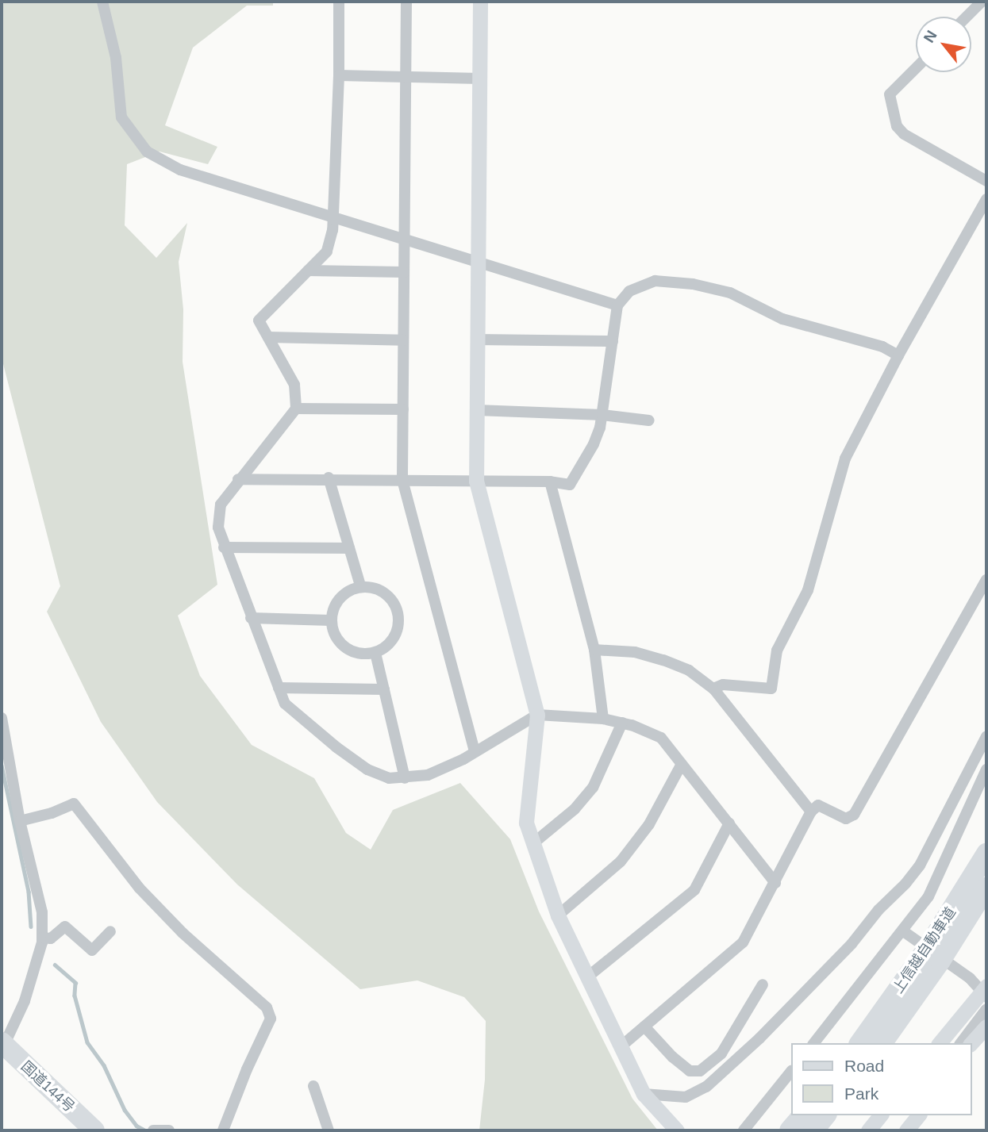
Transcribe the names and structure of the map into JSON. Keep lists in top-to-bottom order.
{
  "streets": {
    "highway": ["上信越自動車道", "国道144号"]
  },
  "legend": ["Road", "Park"],
  "north": "top left"
}
